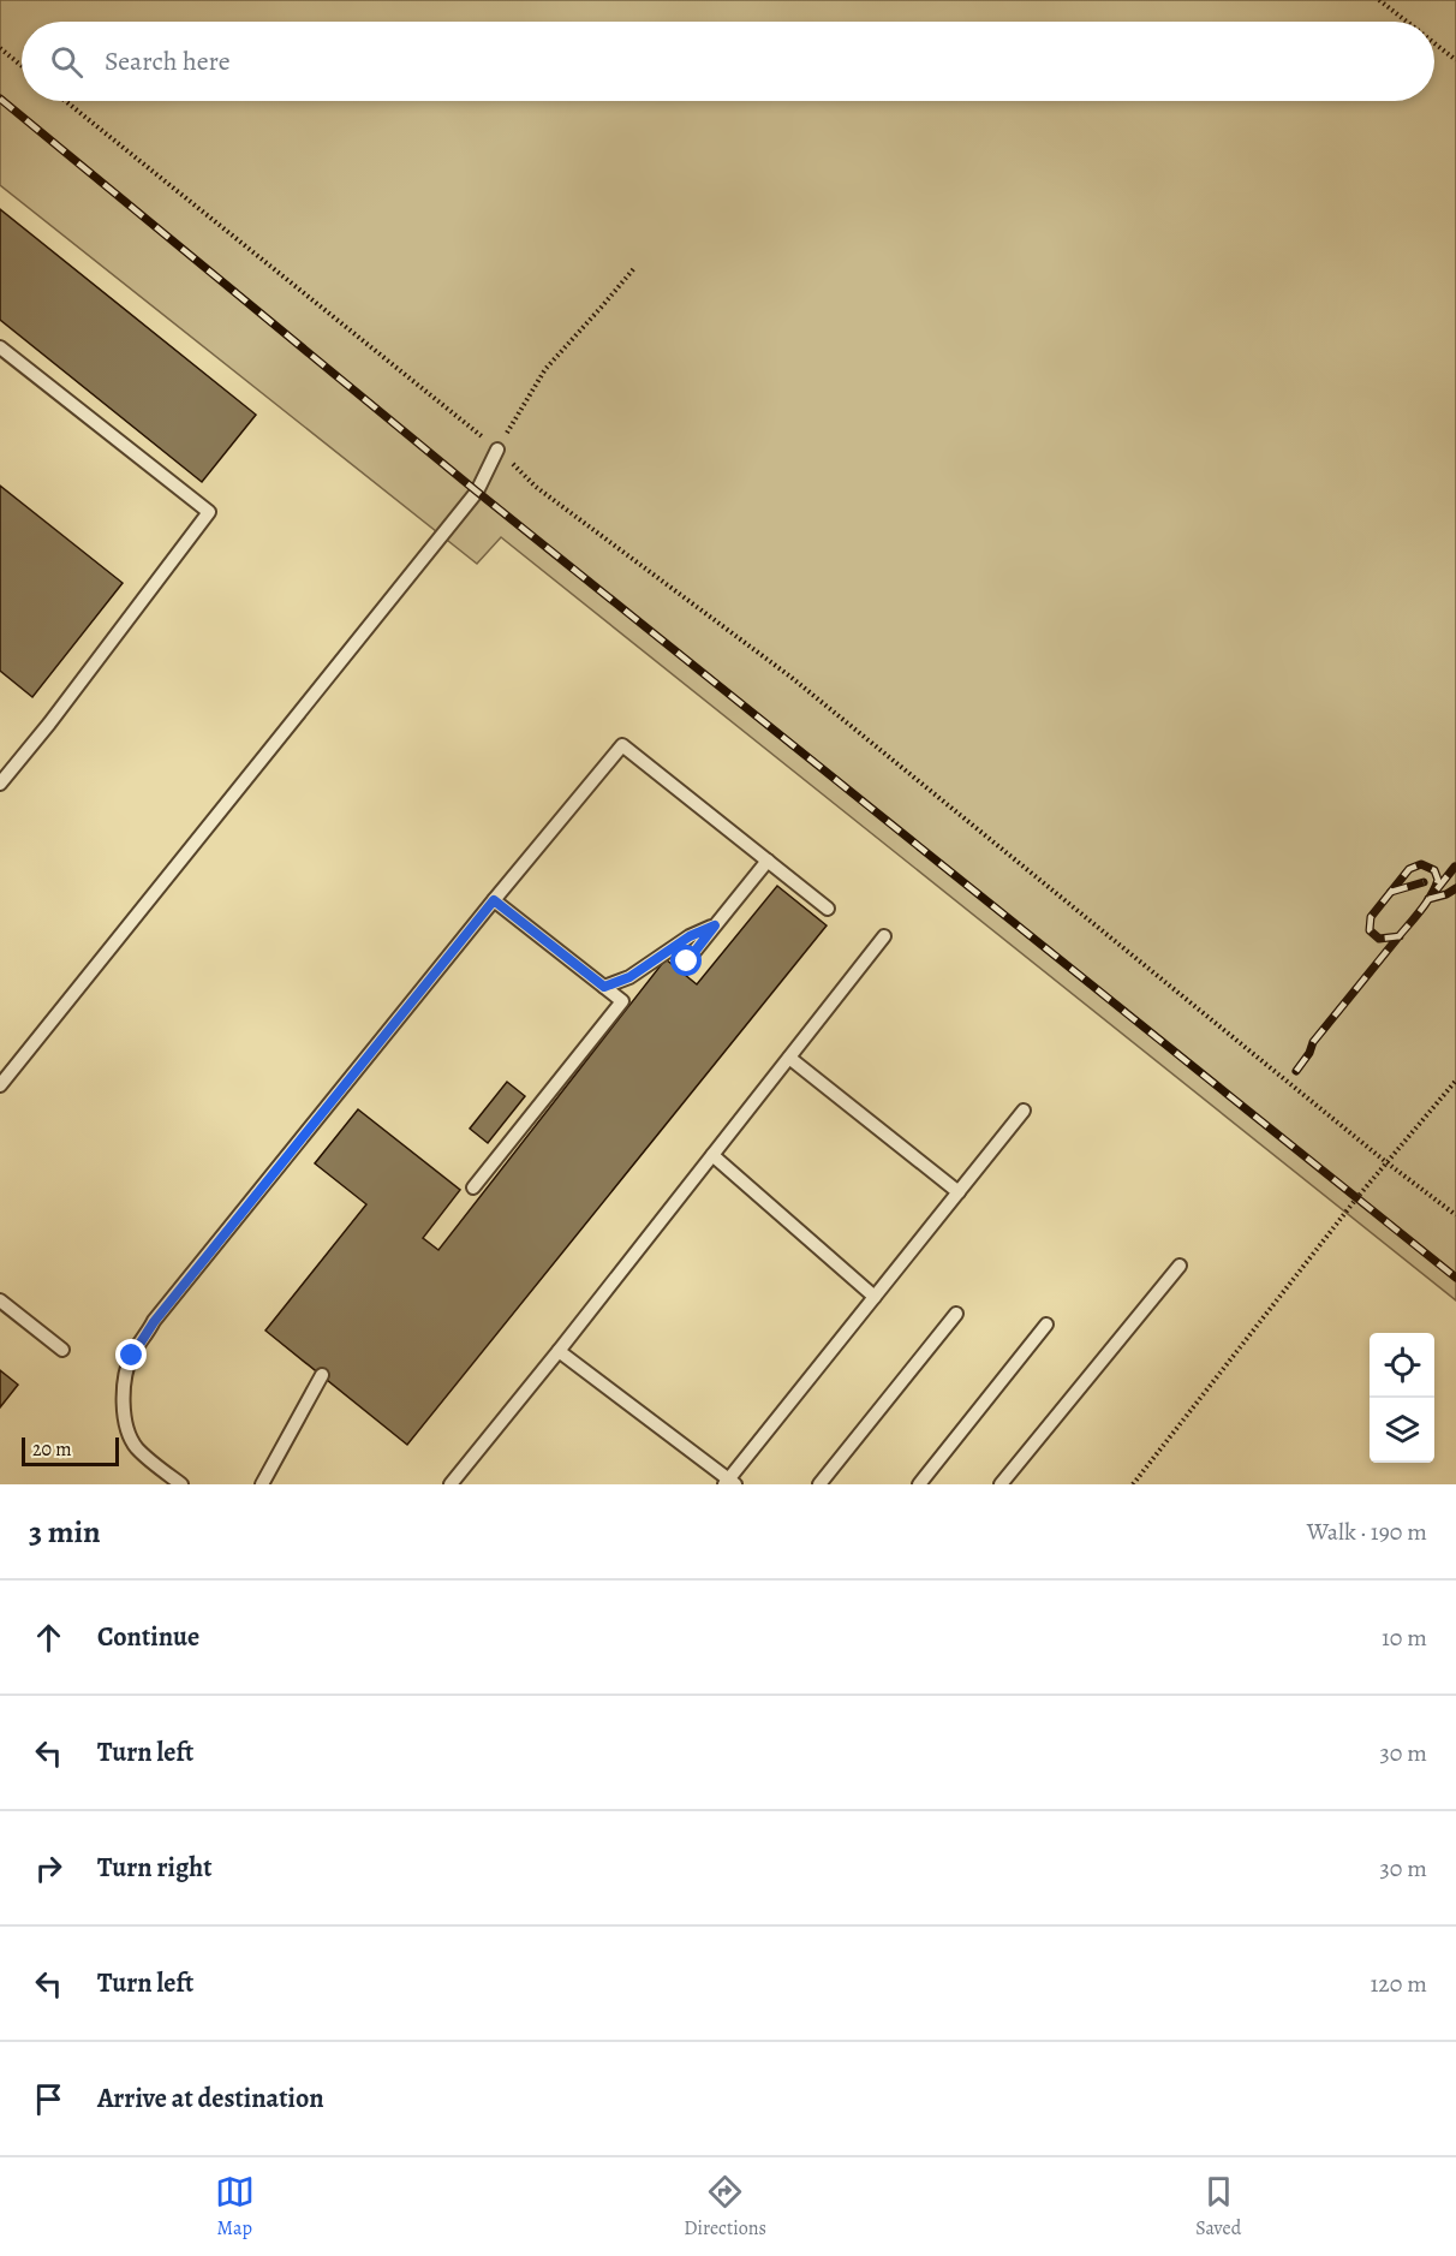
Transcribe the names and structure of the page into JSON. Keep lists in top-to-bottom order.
{
  "scale_bar": "20 m",
  "page": {
    "search": "Search here",
    "scale": "20 m",
    "heading": ["3 min", "Walk · 190 m"],
    "list": [
      ["Continue", "10 m"],
      ["Turn left", "30 m"],
      ["Turn right", "30 m"],
      ["Turn left", "120 m"],
      "Arrive at destination"
    ],
    "nav": ["Map", "Directions", "Saved"]
  }
}
